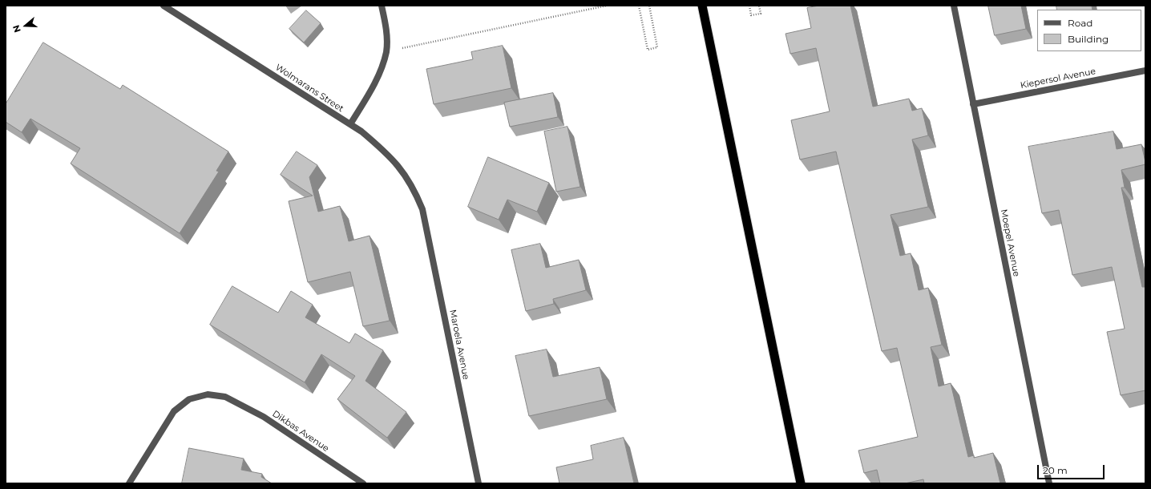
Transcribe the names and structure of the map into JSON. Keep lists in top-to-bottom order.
{
  "streets": {
    "street": [
      "Kiepersol Avenue",
      "Wolmarans Street",
      "Moepel Avenue",
      "Maroela Avenue",
      "Dikbas Avenue"
    ]
  },
  "crossings": [
    ["Kiepersol Avenue", "Moepel Avenue"],
    ["Wolmarans Street", "Maroela Avenue"]
  ],
  "legend": ["Road", "Building"],
  "scale_bar": "20 m",
  "north": "left"
}
